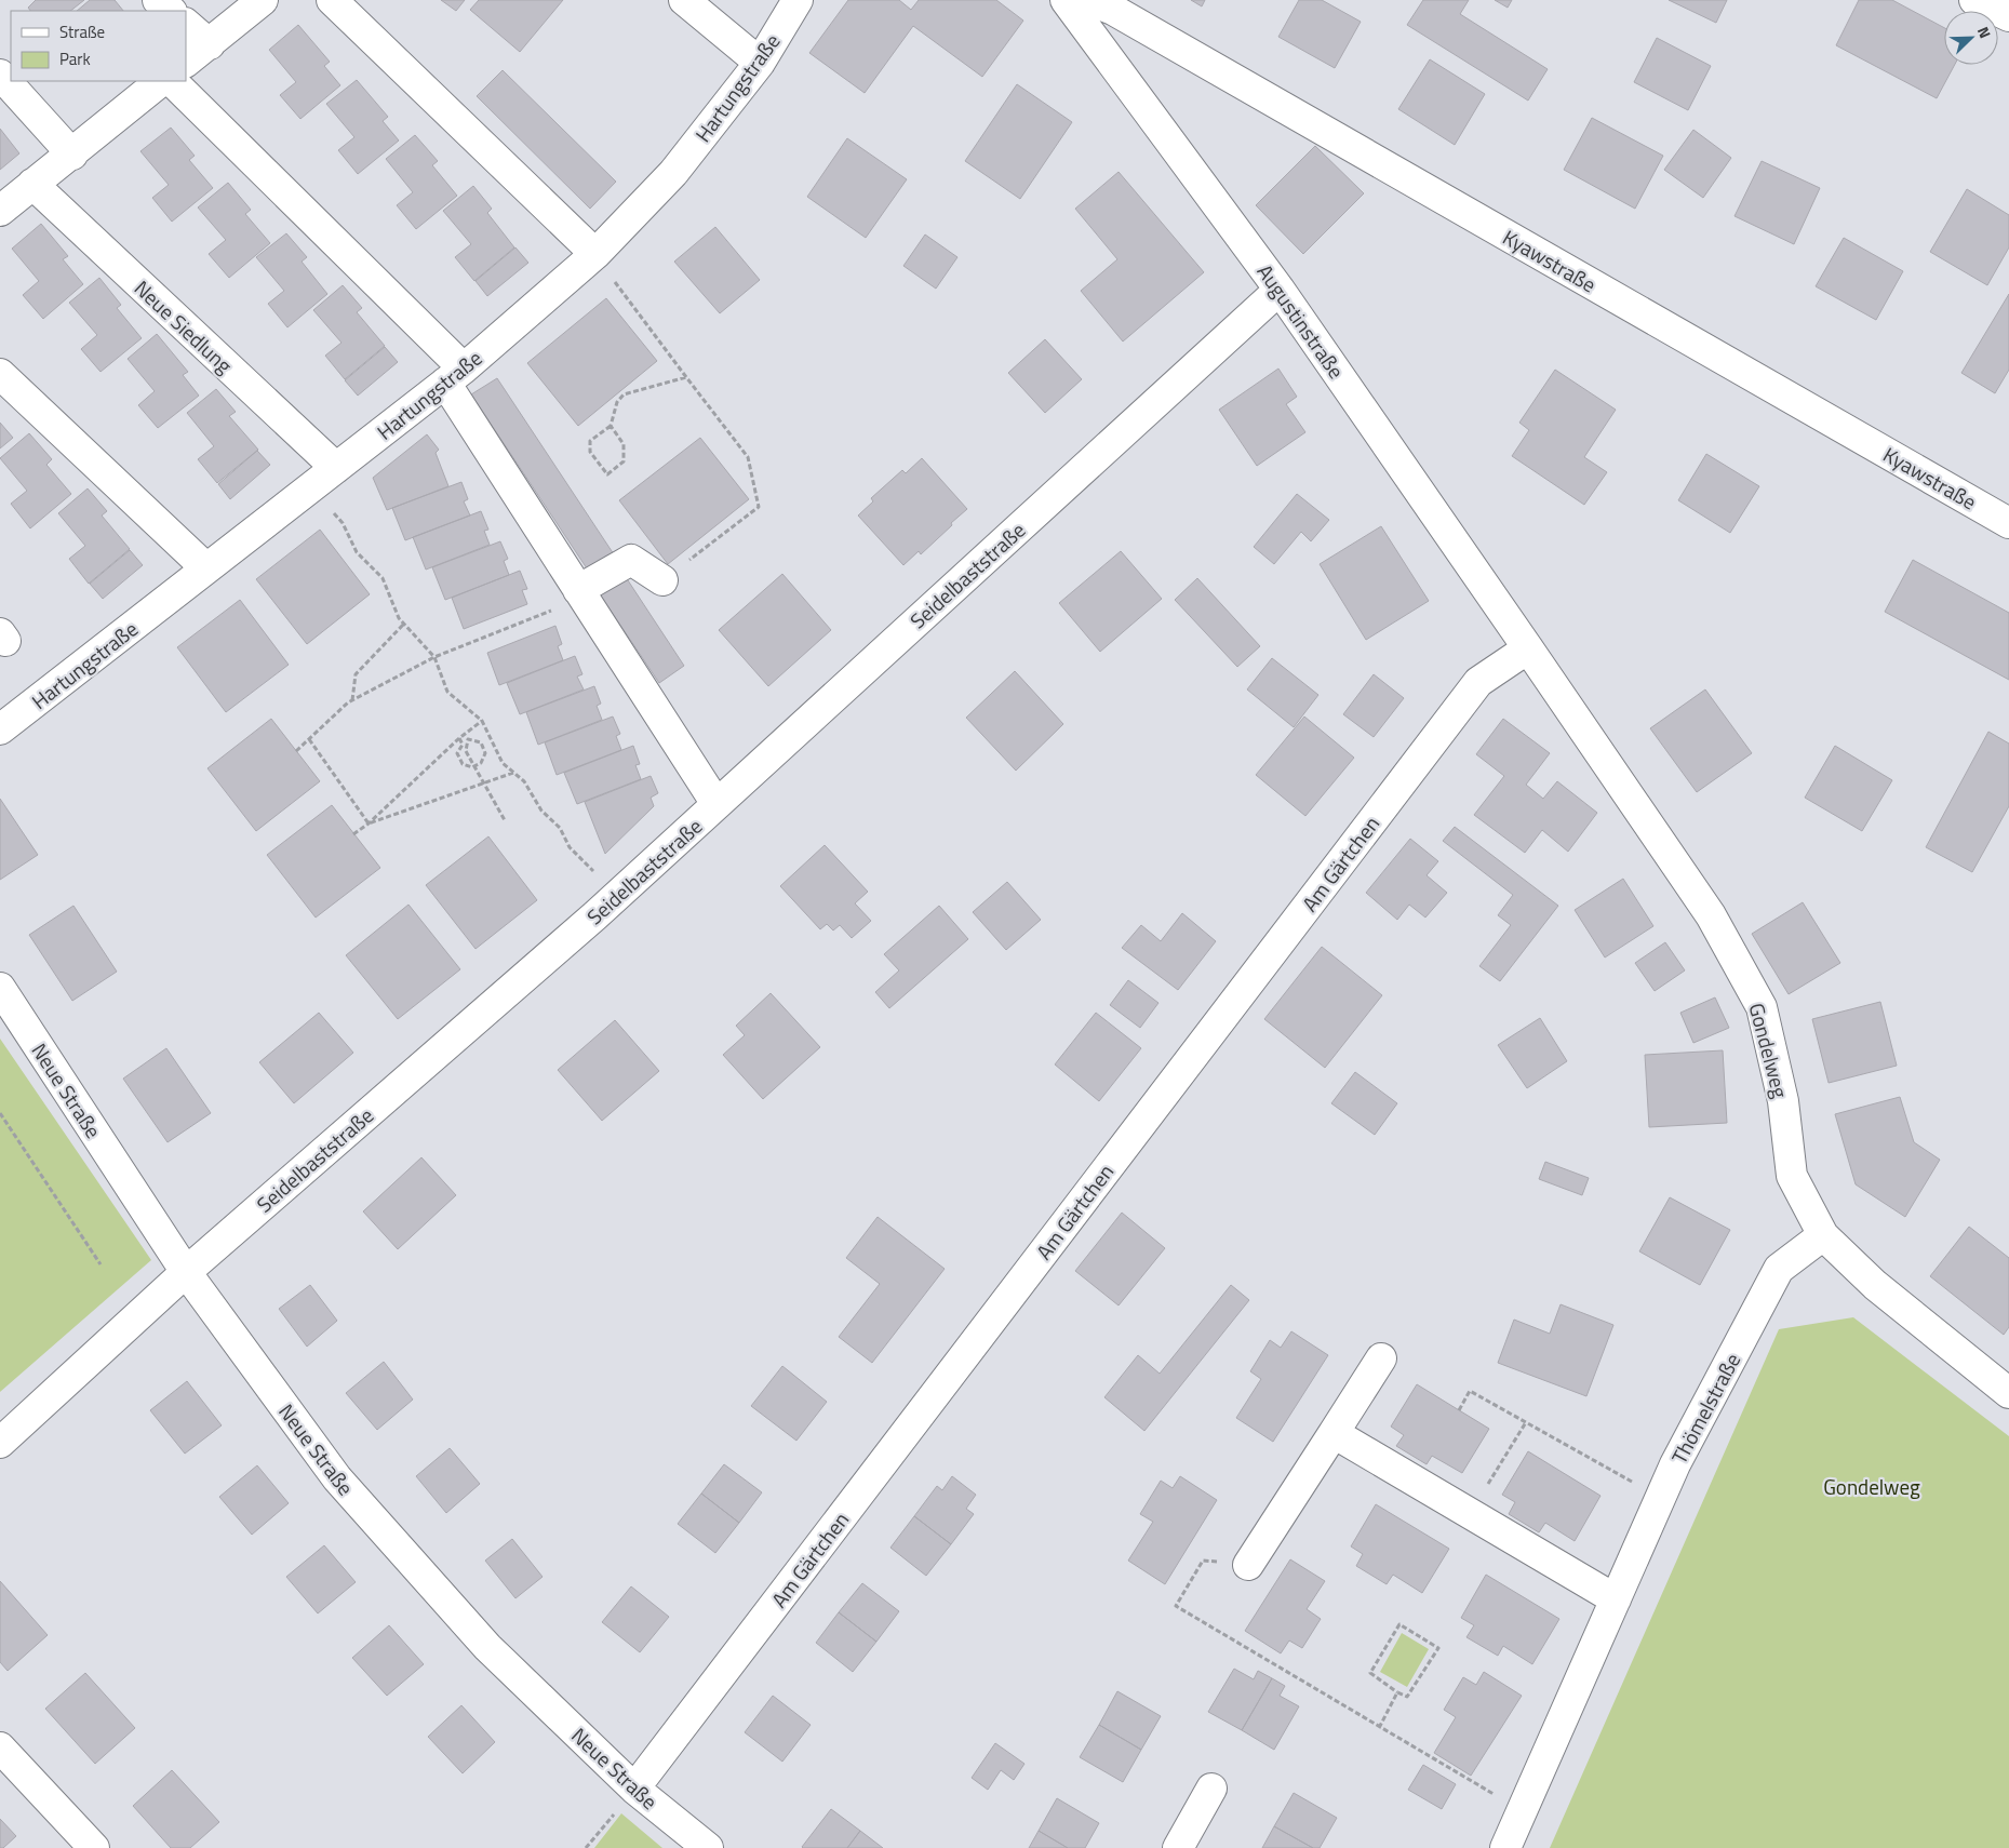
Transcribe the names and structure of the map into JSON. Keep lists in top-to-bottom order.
{
  "streets": {
    "street": [
      "Hartungstraße",
      "Kyawstraße",
      "Augustinstraße",
      "Neue Siedlung",
      "Seidelbaststraße",
      "Am Gärtchen",
      "Gondelweg",
      "Neue Straße",
      "Thömelstraße"
    ]
  },
  "crossings": [
    ["Hartungstraße", "Neue Siedlung"],
    ["Augustinstraße", "Seidelbaststraße"],
    ["Augustinstraße", "Am Gärtchen"],
    ["Augustinstraße", "Gondelweg"],
    ["Seidelbaststraße", "Neue Straße"],
    ["Am Gärtchen", "Gondelweg"],
    ["Am Gärtchen", "Neue Straße"],
    ["Gondelweg", "Thömelstraße"]
  ],
  "parks": ["Gondelweg"],
  "legend": ["Straße", "Park"],
  "north": "top right"
}
